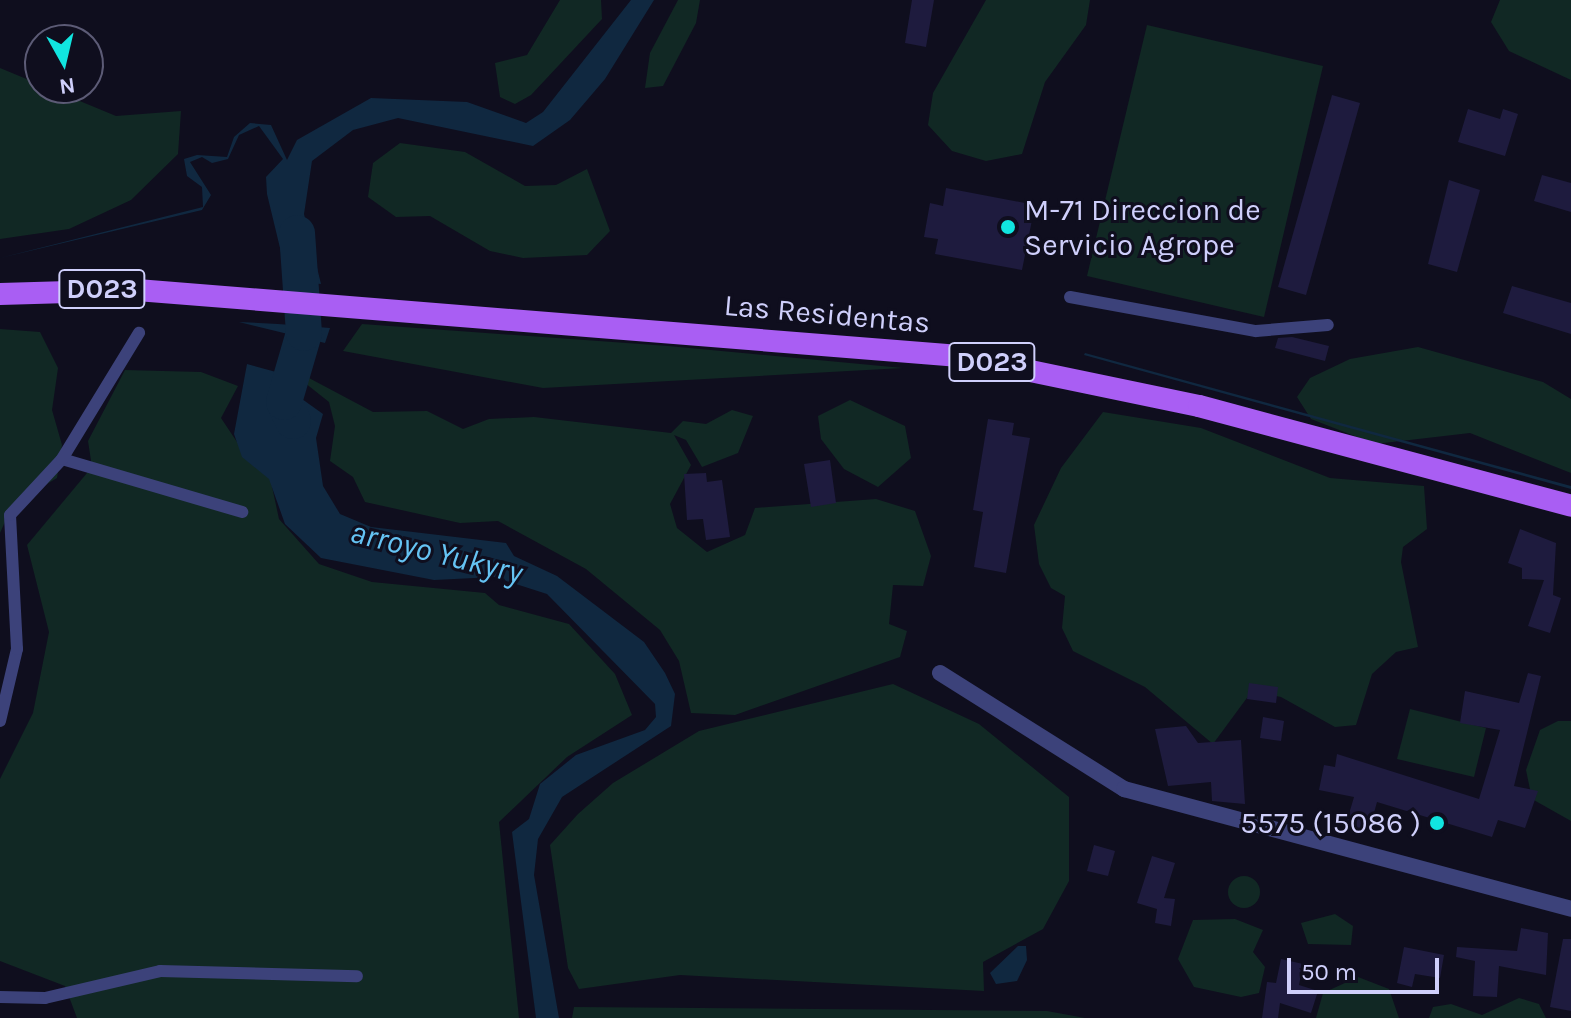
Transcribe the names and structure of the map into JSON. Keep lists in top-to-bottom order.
{
  "streets": {
    "main road": ["D023", "Las Residentas"]
  },
  "water": ["arroyo Yukyry"],
  "places": ["M-71 Direccion de Servicio Agrope", "5575 (15086 )"],
  "scale_bar": "50 m",
  "north": "bottom"
}
